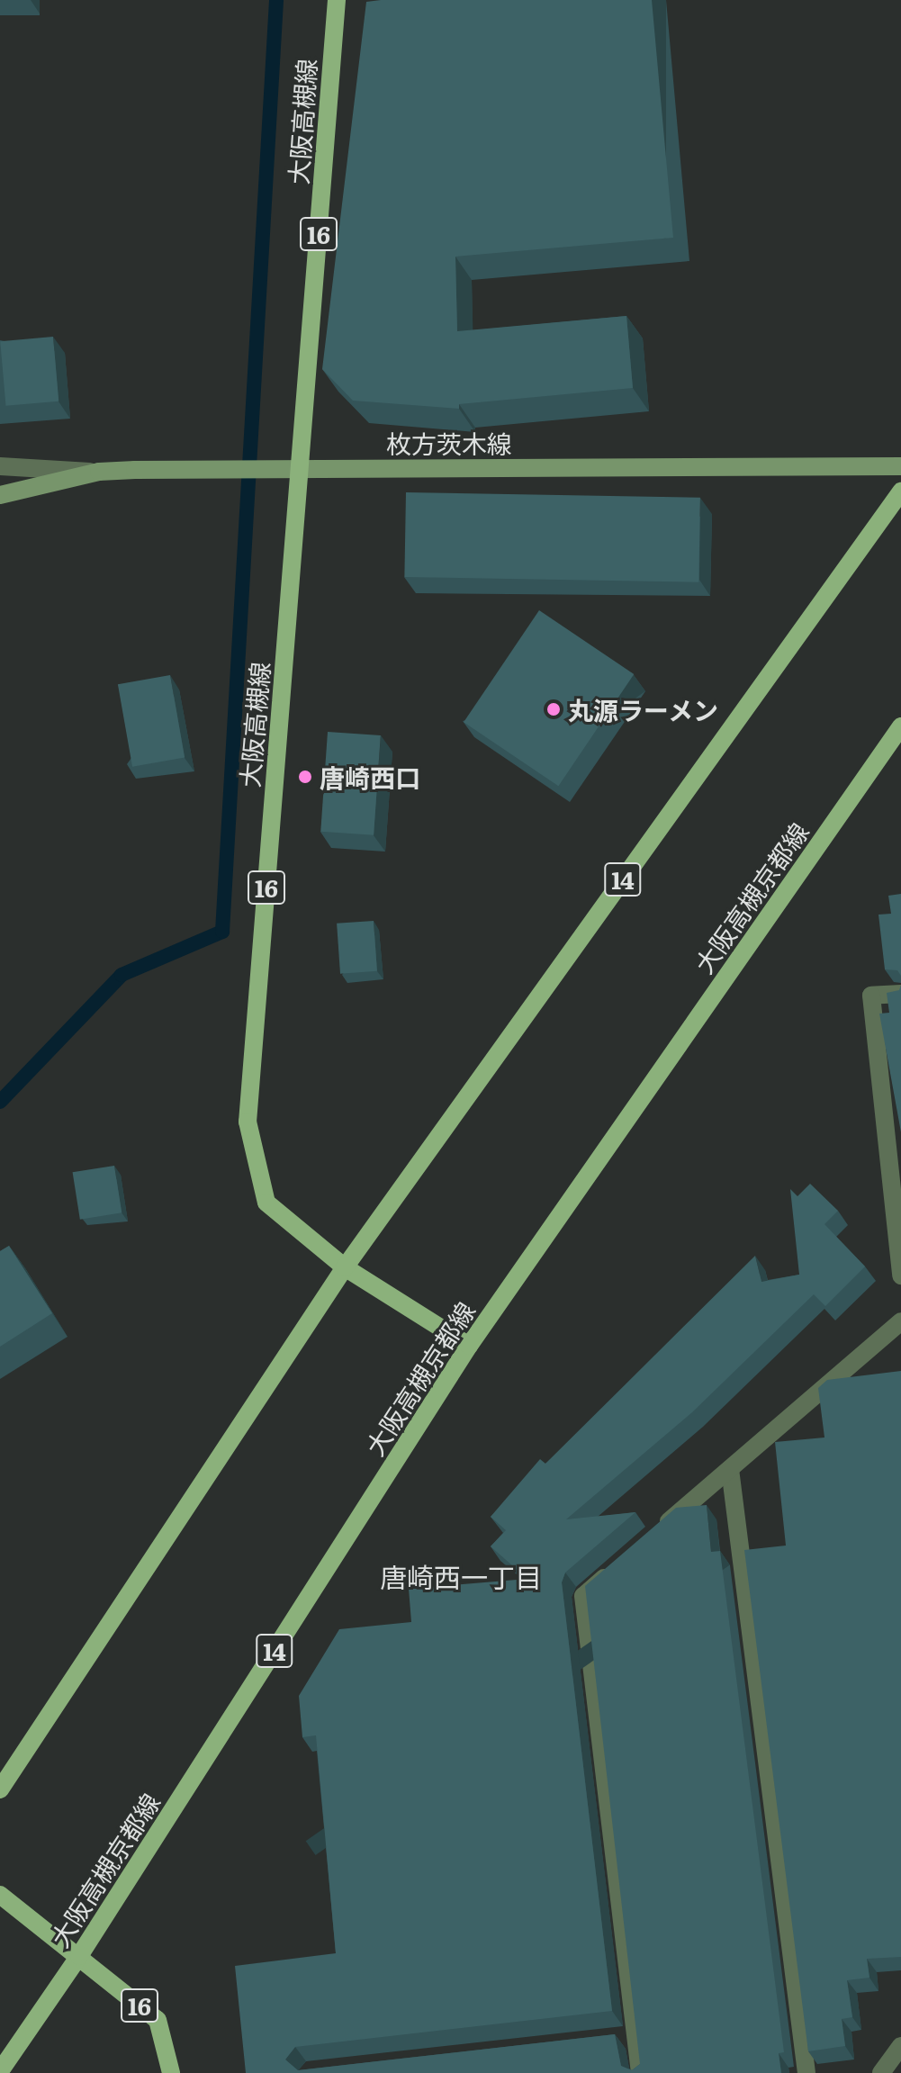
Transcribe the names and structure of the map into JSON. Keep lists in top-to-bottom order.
{
  "streets": {
    "main road": [
      "大阪高槻線",
      "16",
      "枚方茨木線",
      "14",
      "大阪高槻京都線"
    ]
  },
  "crossings": [
    ["大阪高槻線", "枚方茨木線"],
    ["大阪高槻線", "14"],
    ["大阪高槻線", "大阪高槻京都線"],
    ["16", "大阪高槻京都線"]
  ],
  "districts": ["唐崎西一丁目"],
  "places": ["丸源ラーメン", "唐崎西口"]
}
